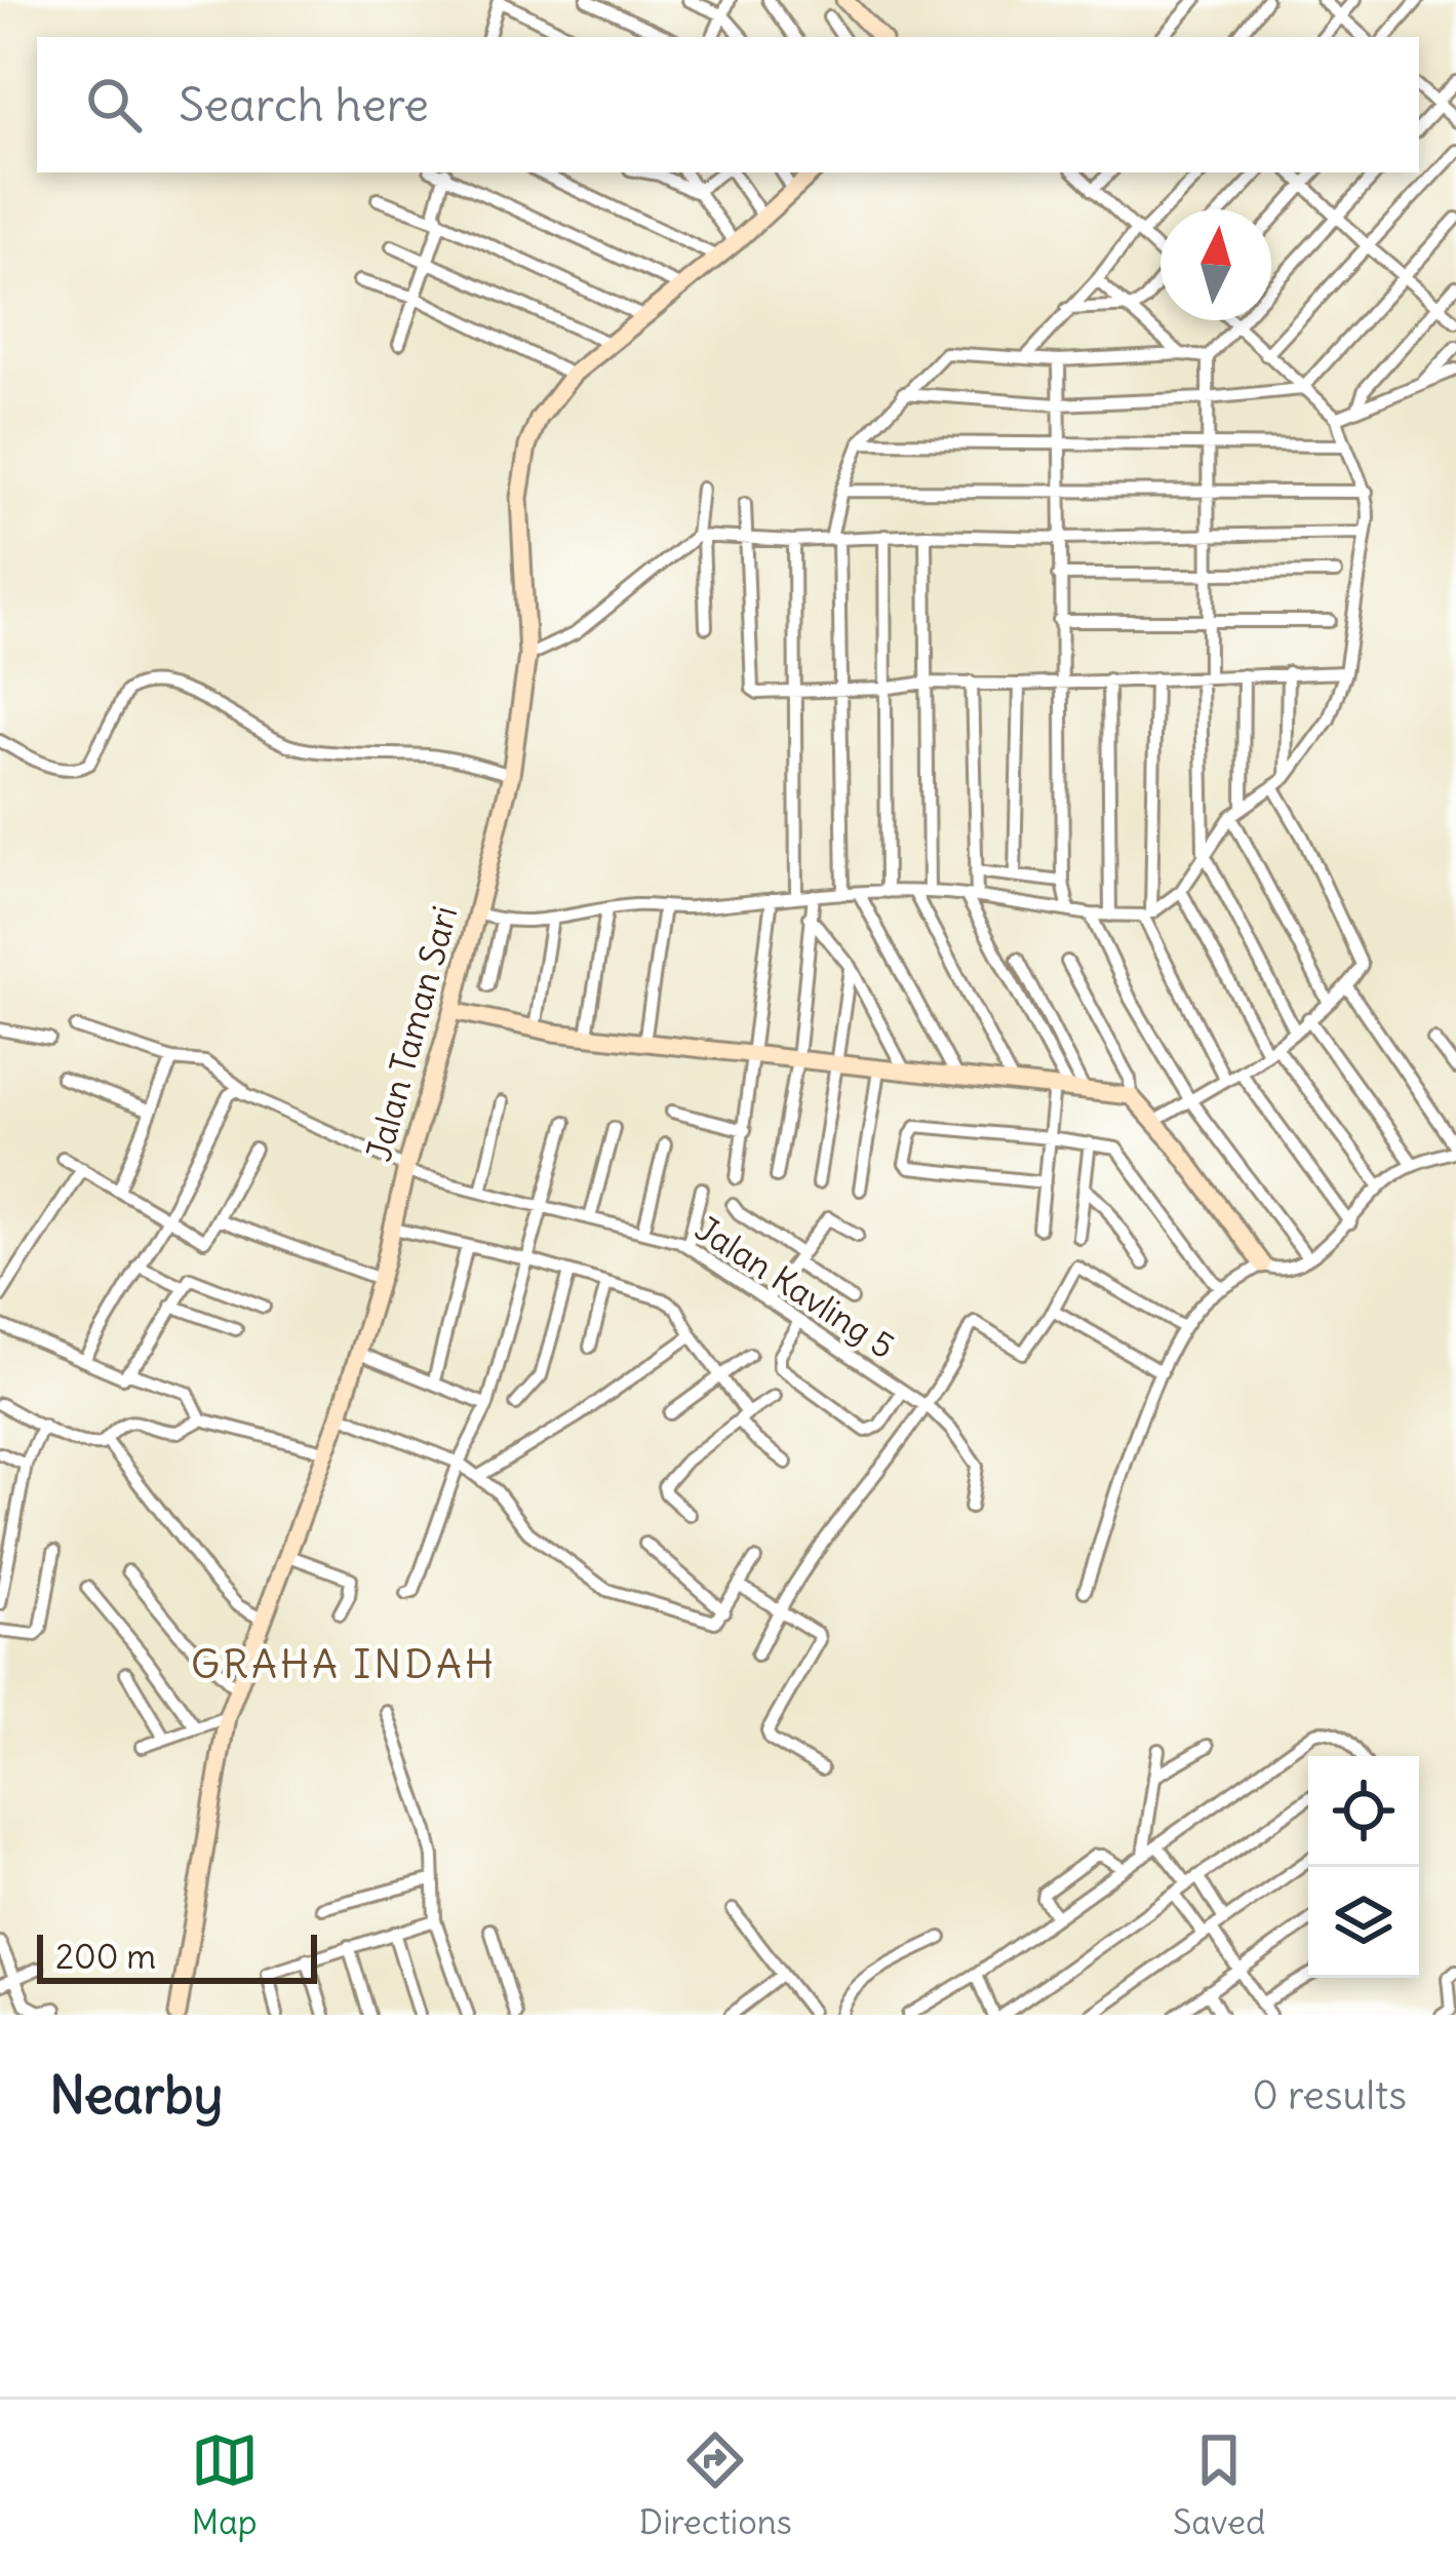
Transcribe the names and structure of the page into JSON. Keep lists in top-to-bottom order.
{
  "streets": {
    "street": ["Jalan Taman Sari", "Jalan Kavling 5"]
  },
  "crossings": [
    ["Jalan Taman Sari", "Jalan Kavling 5"]
  ],
  "districts": ["GRAHA INDAH"],
  "scale_bar": "200 m",
  "north": "top",
  "page": {
    "search": "Search here",
    "scale": "200 m",
    "heading": ["Nearby", "0 results"],
    "nav": ["Map", "Directions", "Saved"]
  }
}
